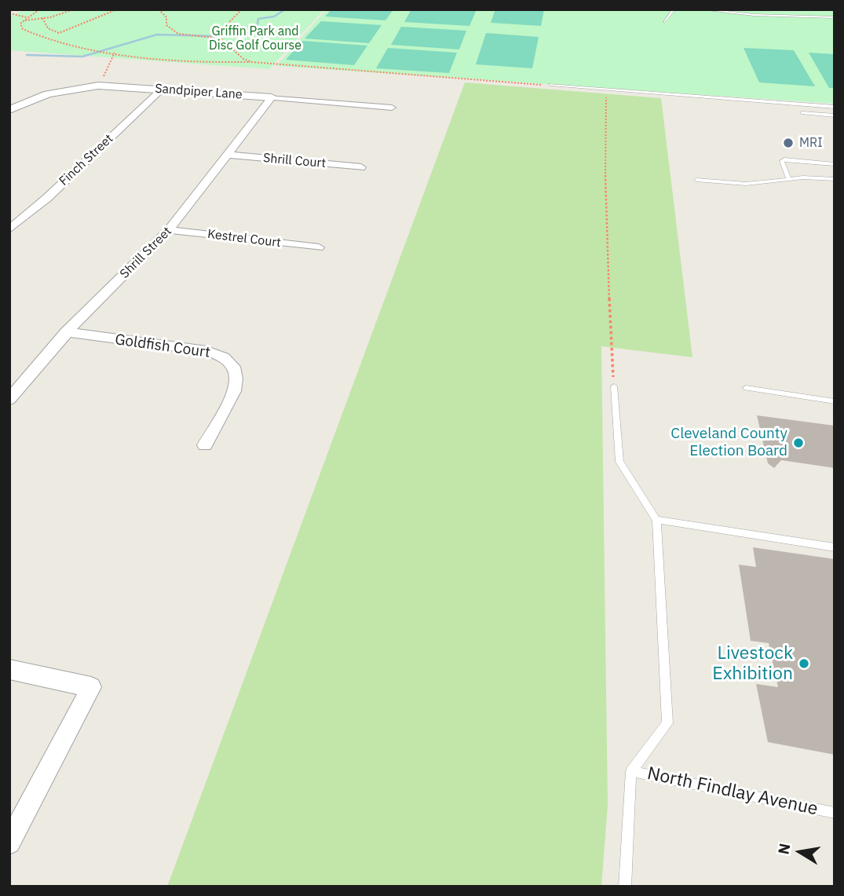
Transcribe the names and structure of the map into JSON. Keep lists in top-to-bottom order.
{
  "streets": {
    "street": [
      "Sandpiper Lane",
      "Finch Street",
      "Shrill Court",
      "Kestrel Court",
      "Shrill Street",
      "Goldfish Court"
    ],
    "lane": ["North Findlay Avenue"]
  },
  "crossings": [
    ["Sandpiper Lane", "Finch Street"],
    ["Sandpiper Lane", "Shrill Street"],
    ["Shrill Court", "Shrill Street"],
    ["Kestrel Court", "Shrill Street"],
    ["Shrill Street", "Goldfish Court"]
  ],
  "parks": ["Griffin Park and Disc Golf Course"],
  "places": ["MRI", "Cleveland County Election Board", "Livestock Exhibition"],
  "north": "left"
}
